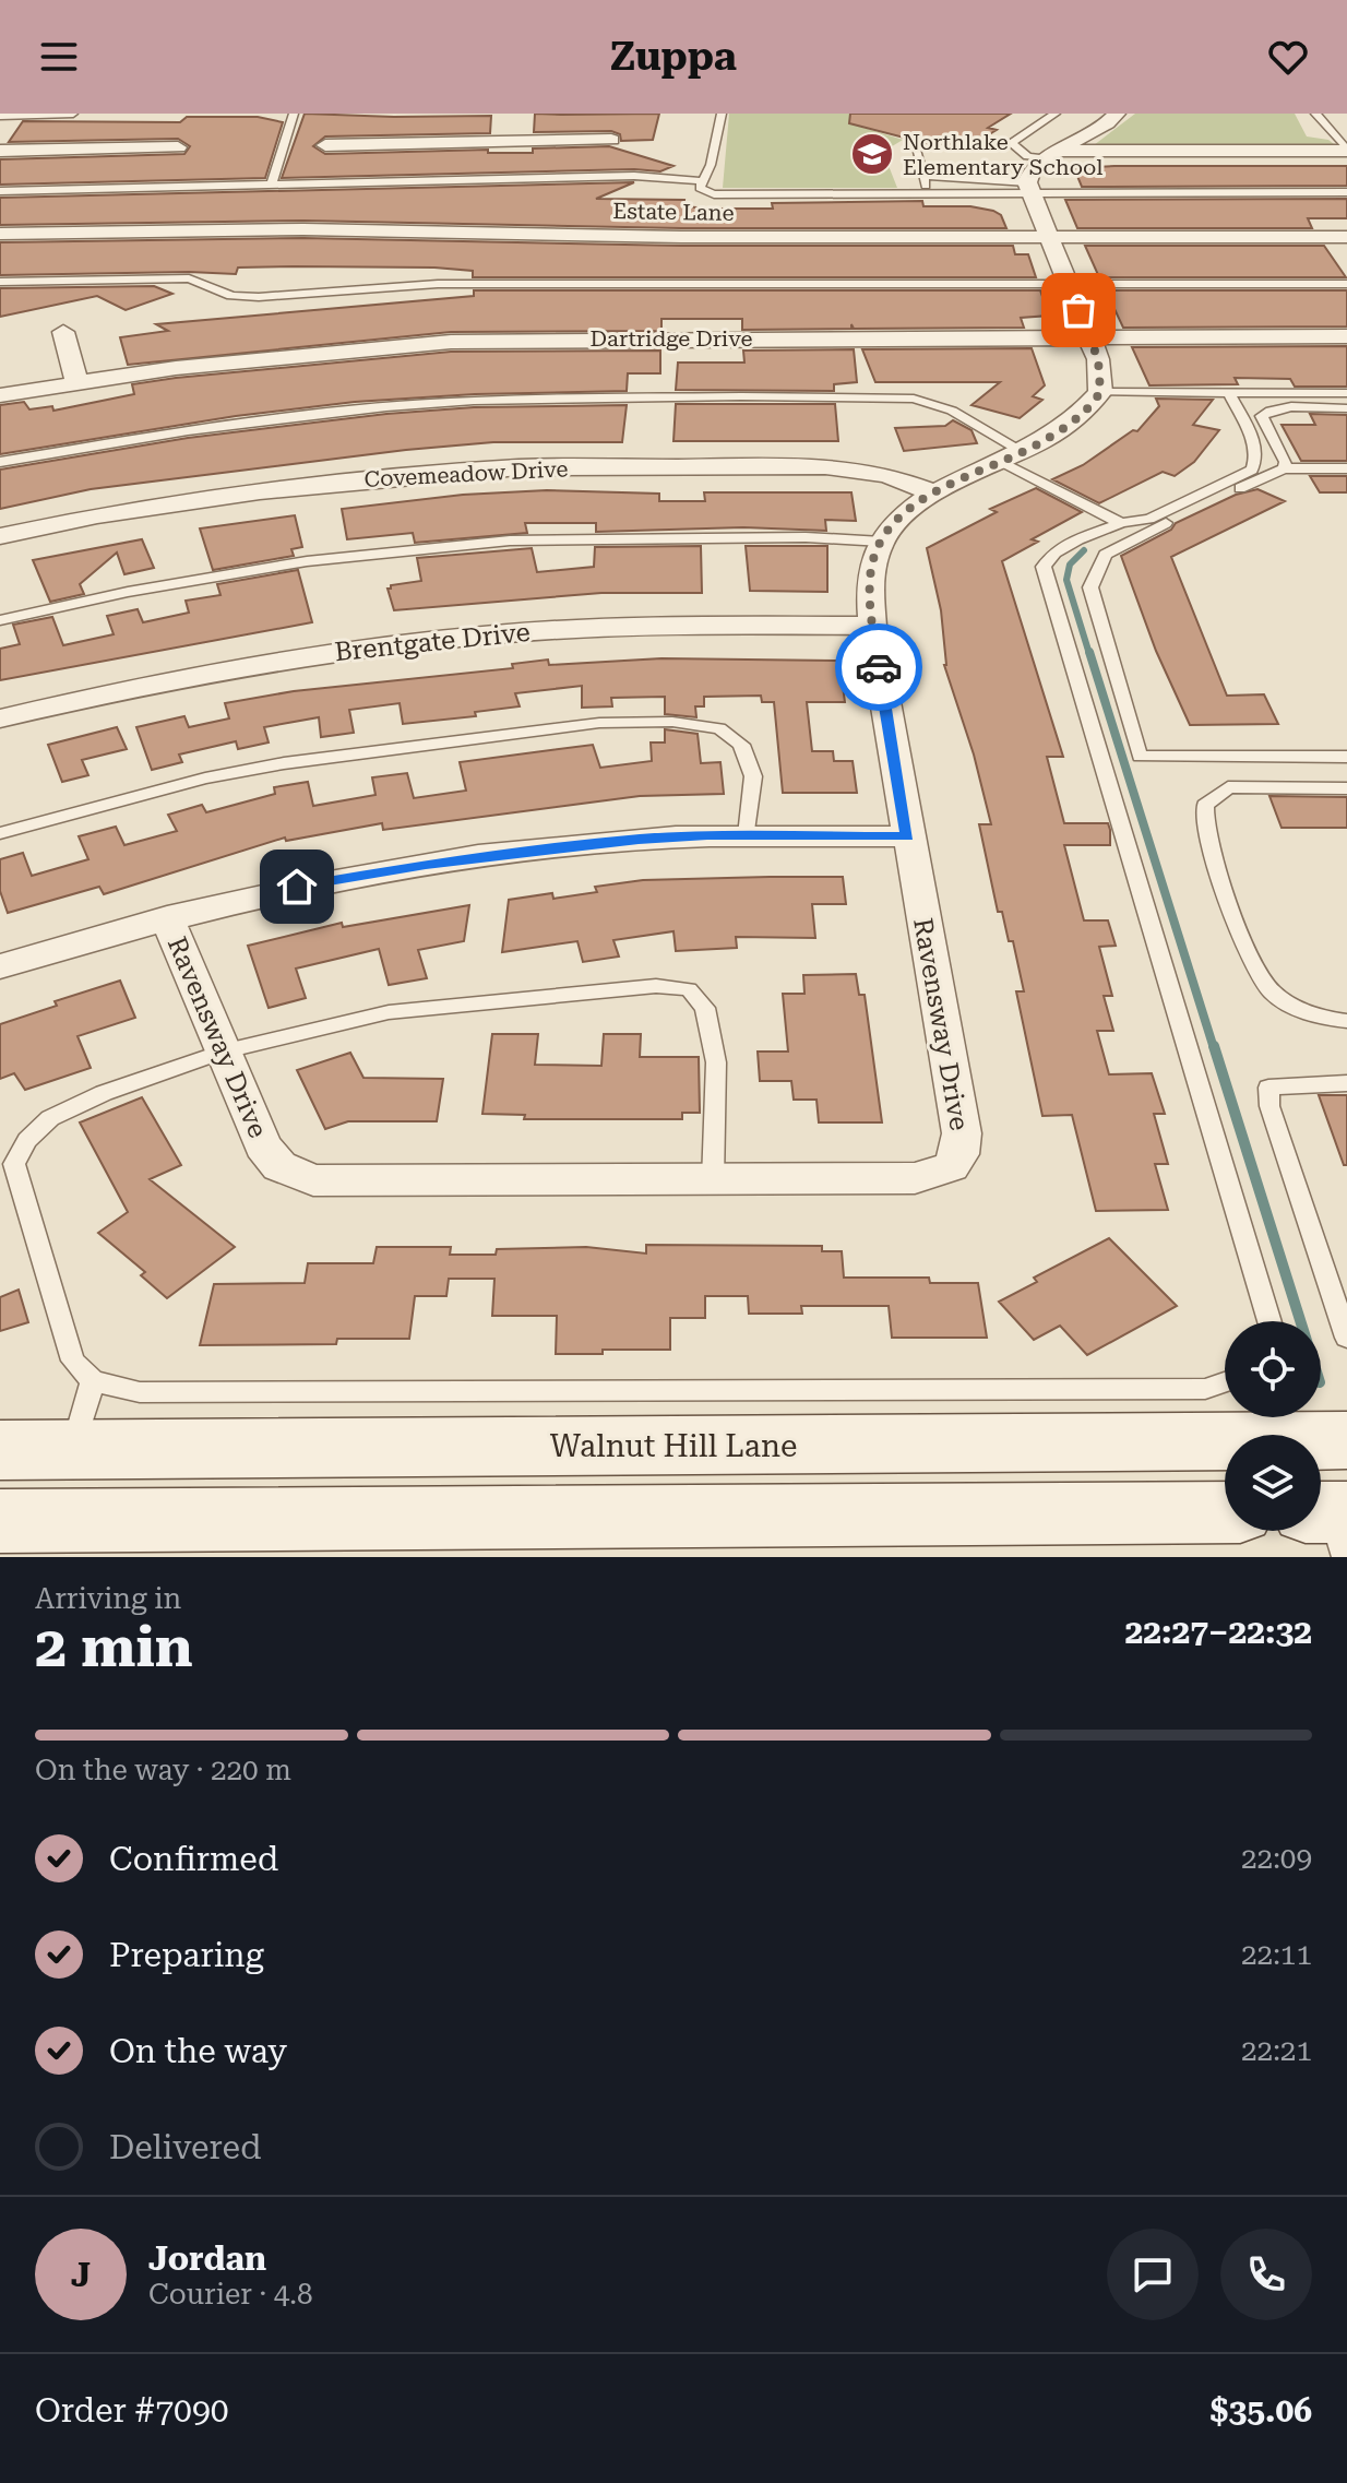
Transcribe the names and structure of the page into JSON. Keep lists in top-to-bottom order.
{
  "streets": {
    "main road": ["Walnut Hill Lane"],
    "street": [
      "Estate Lane",
      "Dartridge Drive",
      "Covemeadow Drive",
      "Brentgate Drive",
      "Ravensway Drive"
    ]
  },
  "crossings": [
    ["Covemeadow Drive", "Ravensway Drive"],
    ["Brentgate Drive", "Ravensway Drive"]
  ],
  "places": {
    "school or university": ["Northlake Elementary School"]
  },
  "page": {
    "header": "Zuppa",
    "heading": ["2 min", "Arriving in", "22:27–22:32"],
    "panel": [
      "Jordan",
      "Courier · 4.8",
      "Order #7090",
      "$35.06"
    ],
    "bar": "On the way · 220 m",
    "list": [
      ["Confirmed", "22:09"],
      ["Preparing", "22:11"],
      ["On the way", "22:21"],
      "Delivered"
    ],
    "round": "J"
  }
}
